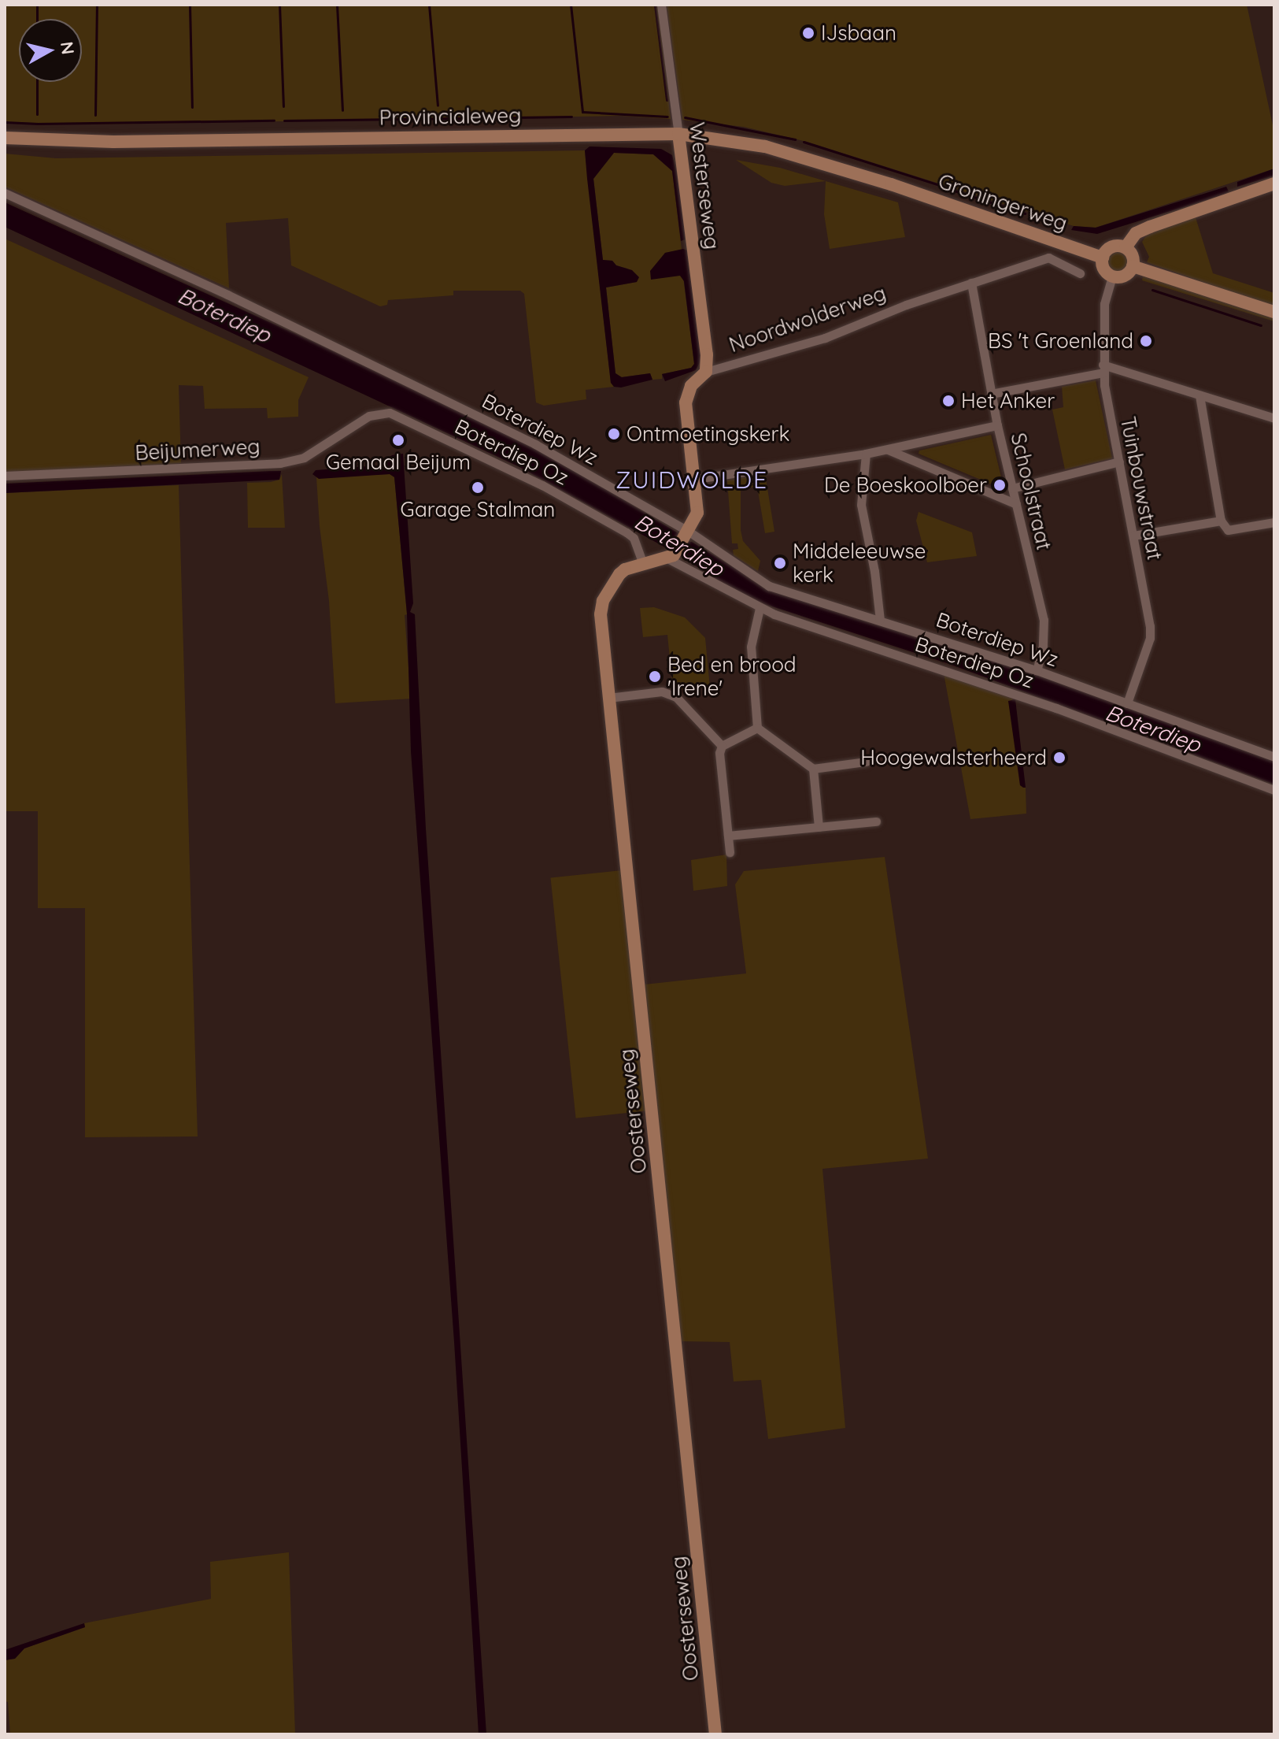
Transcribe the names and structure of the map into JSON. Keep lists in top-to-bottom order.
{
  "streets": {
    "street": [
      "Provincialeweg",
      "Westerseweg",
      "Groningerweg",
      "Noordwolderweg",
      "Boterdiep Wz",
      "Beijumerweg",
      "Boterdiep Oz",
      "Tuinbouwstraat",
      "Schoolstraat",
      "Oosterseweg"
    ]
  },
  "crossings": [
    ["Provincialeweg", "Westerseweg"],
    ["Provincialeweg", "Groningerweg"],
    ["Westerseweg", "Noordwolderweg"],
    ["Groningerweg", "Tuinbouwstraat"],
    ["Noordwolderweg", "Schoolstraat"],
    ["Boterdiep Wz", "Tuinbouwstraat"],
    ["Boterdiep Wz", "Schoolstraat"],
    ["Beijumerweg", "Boterdiep Oz"],
    ["Boterdiep Oz", "Oosterseweg"]
  ],
  "districts": ["ZUIDWOLDE"],
  "water": ["Boterdiep"],
  "places": [
    "IJsbaan",
    "BS 't Groenland",
    "Het Anker",
    "Ontmoetingskerk",
    "Gemaal Beijum",
    "De Boeskoolboer",
    "Garage Stalman",
    "Middeleeuwse kerk",
    "Bed en brood 'Irene'",
    "Hoogewalsterheerd"
  ],
  "north": "right"
}
